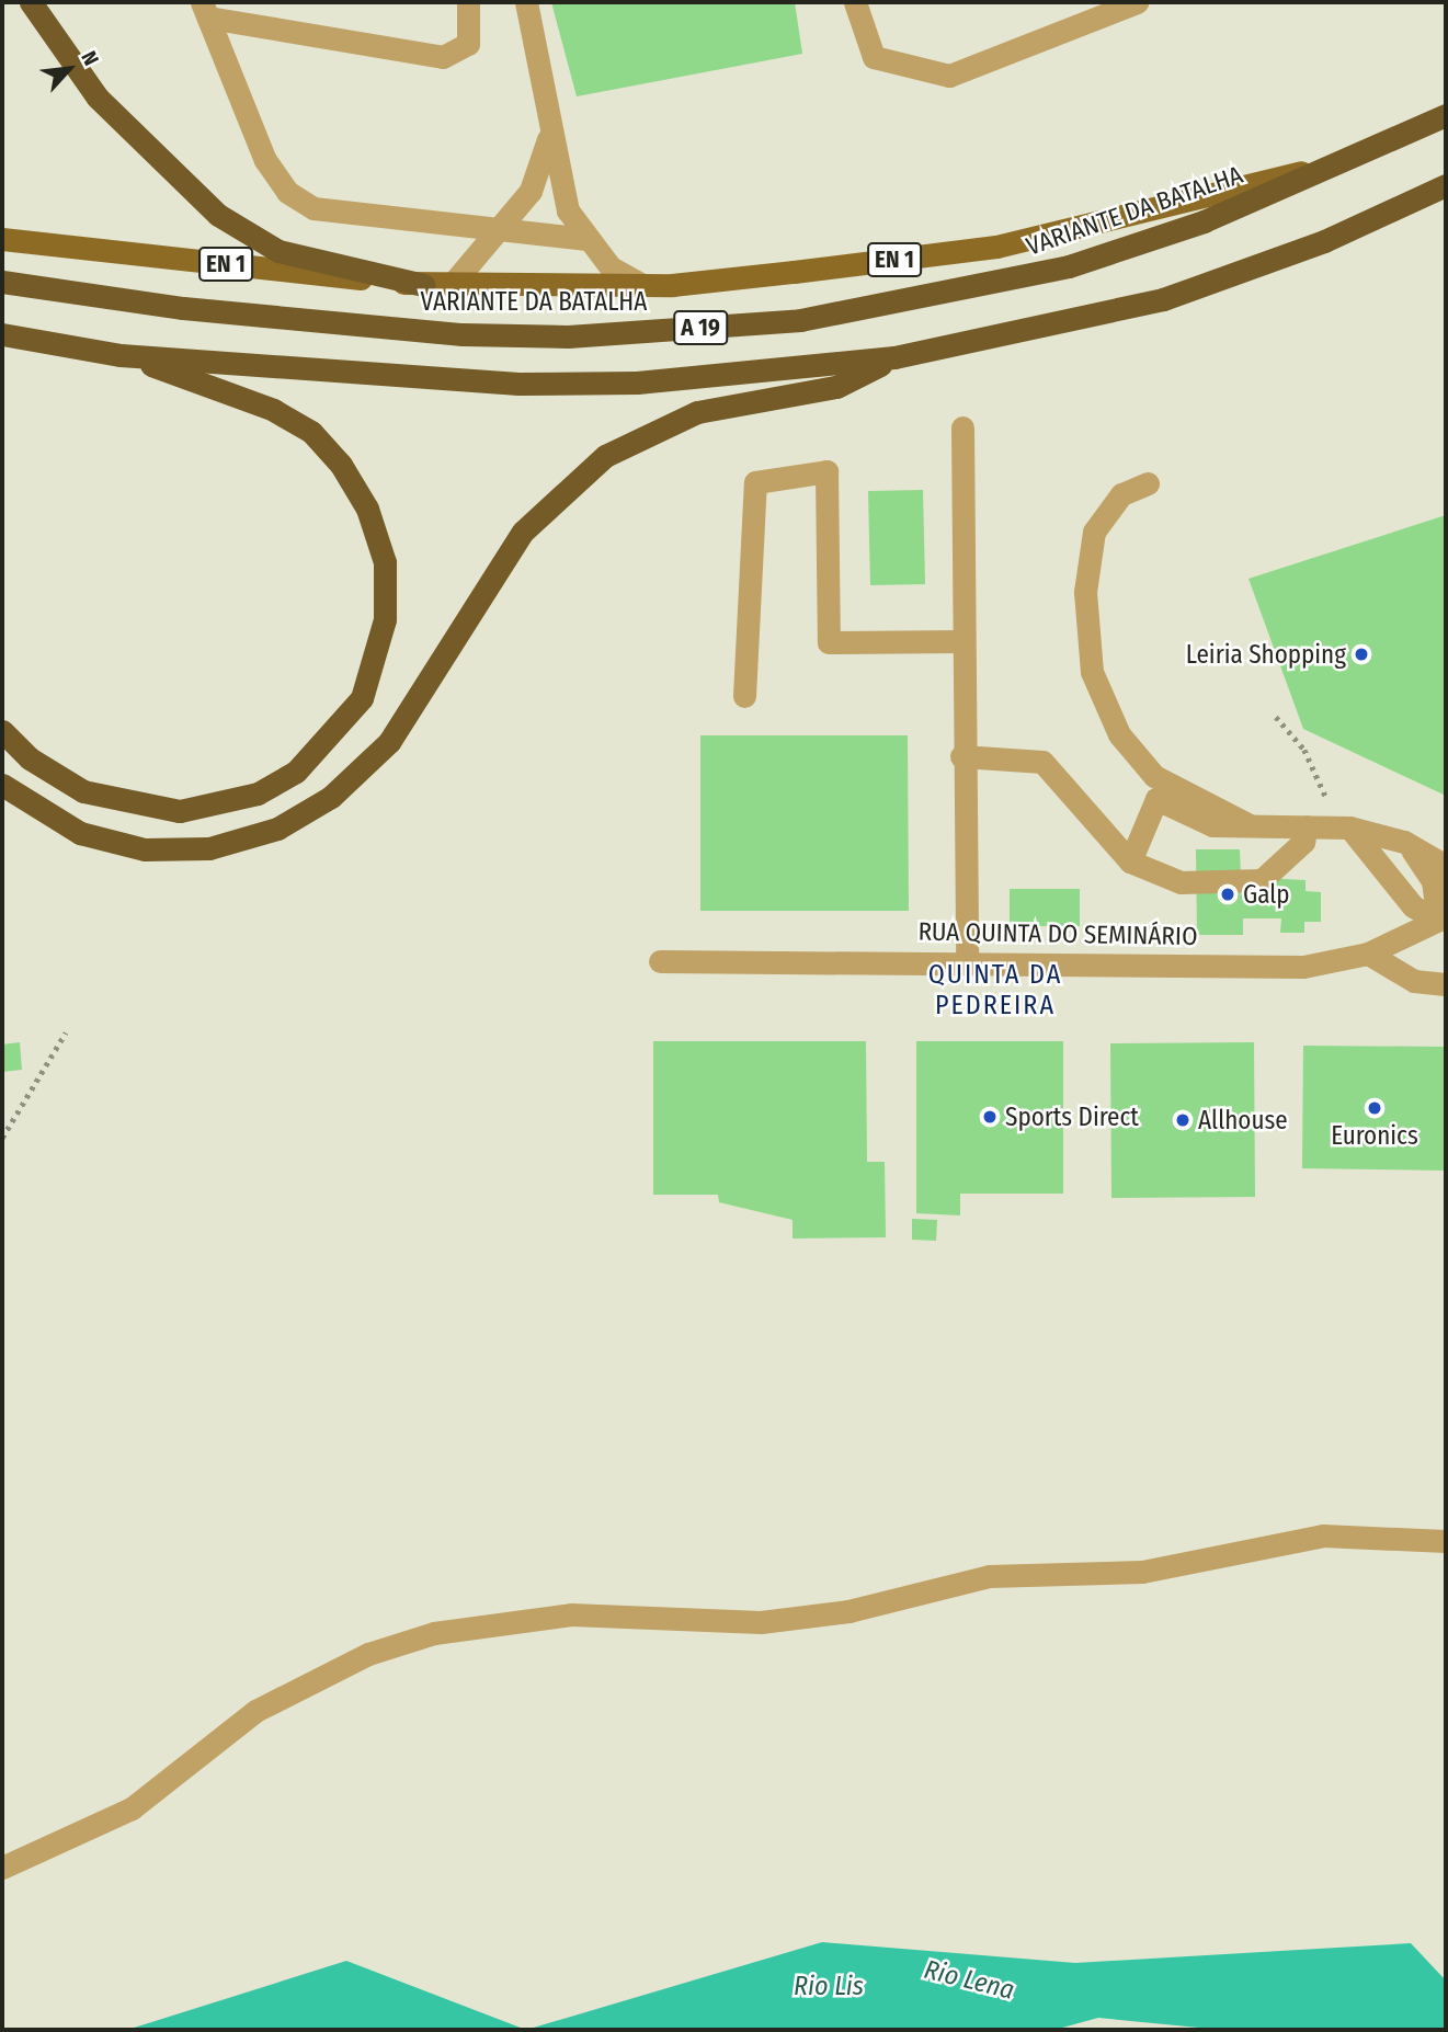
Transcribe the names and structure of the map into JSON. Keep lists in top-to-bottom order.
{
  "streets": {
    "highway": ["VARIANTE DA BATALHA", "A 19"],
    "main road": ["EN 1"],
    "street": ["RUA QUINTA DO SEMINÁRIO"]
  },
  "crossings": [
    ["VARIANTE DA BATALHA", "EN 1"]
  ],
  "districts": ["QUINTA DA PEDREIRA"],
  "water": ["Rio Lena", "Rio Lis"],
  "places": [
    "Leiria Shopping",
    "Galp",
    "Euronics",
    "Sports Direct",
    "Allhouse"
  ],
  "north": "top right"
}
